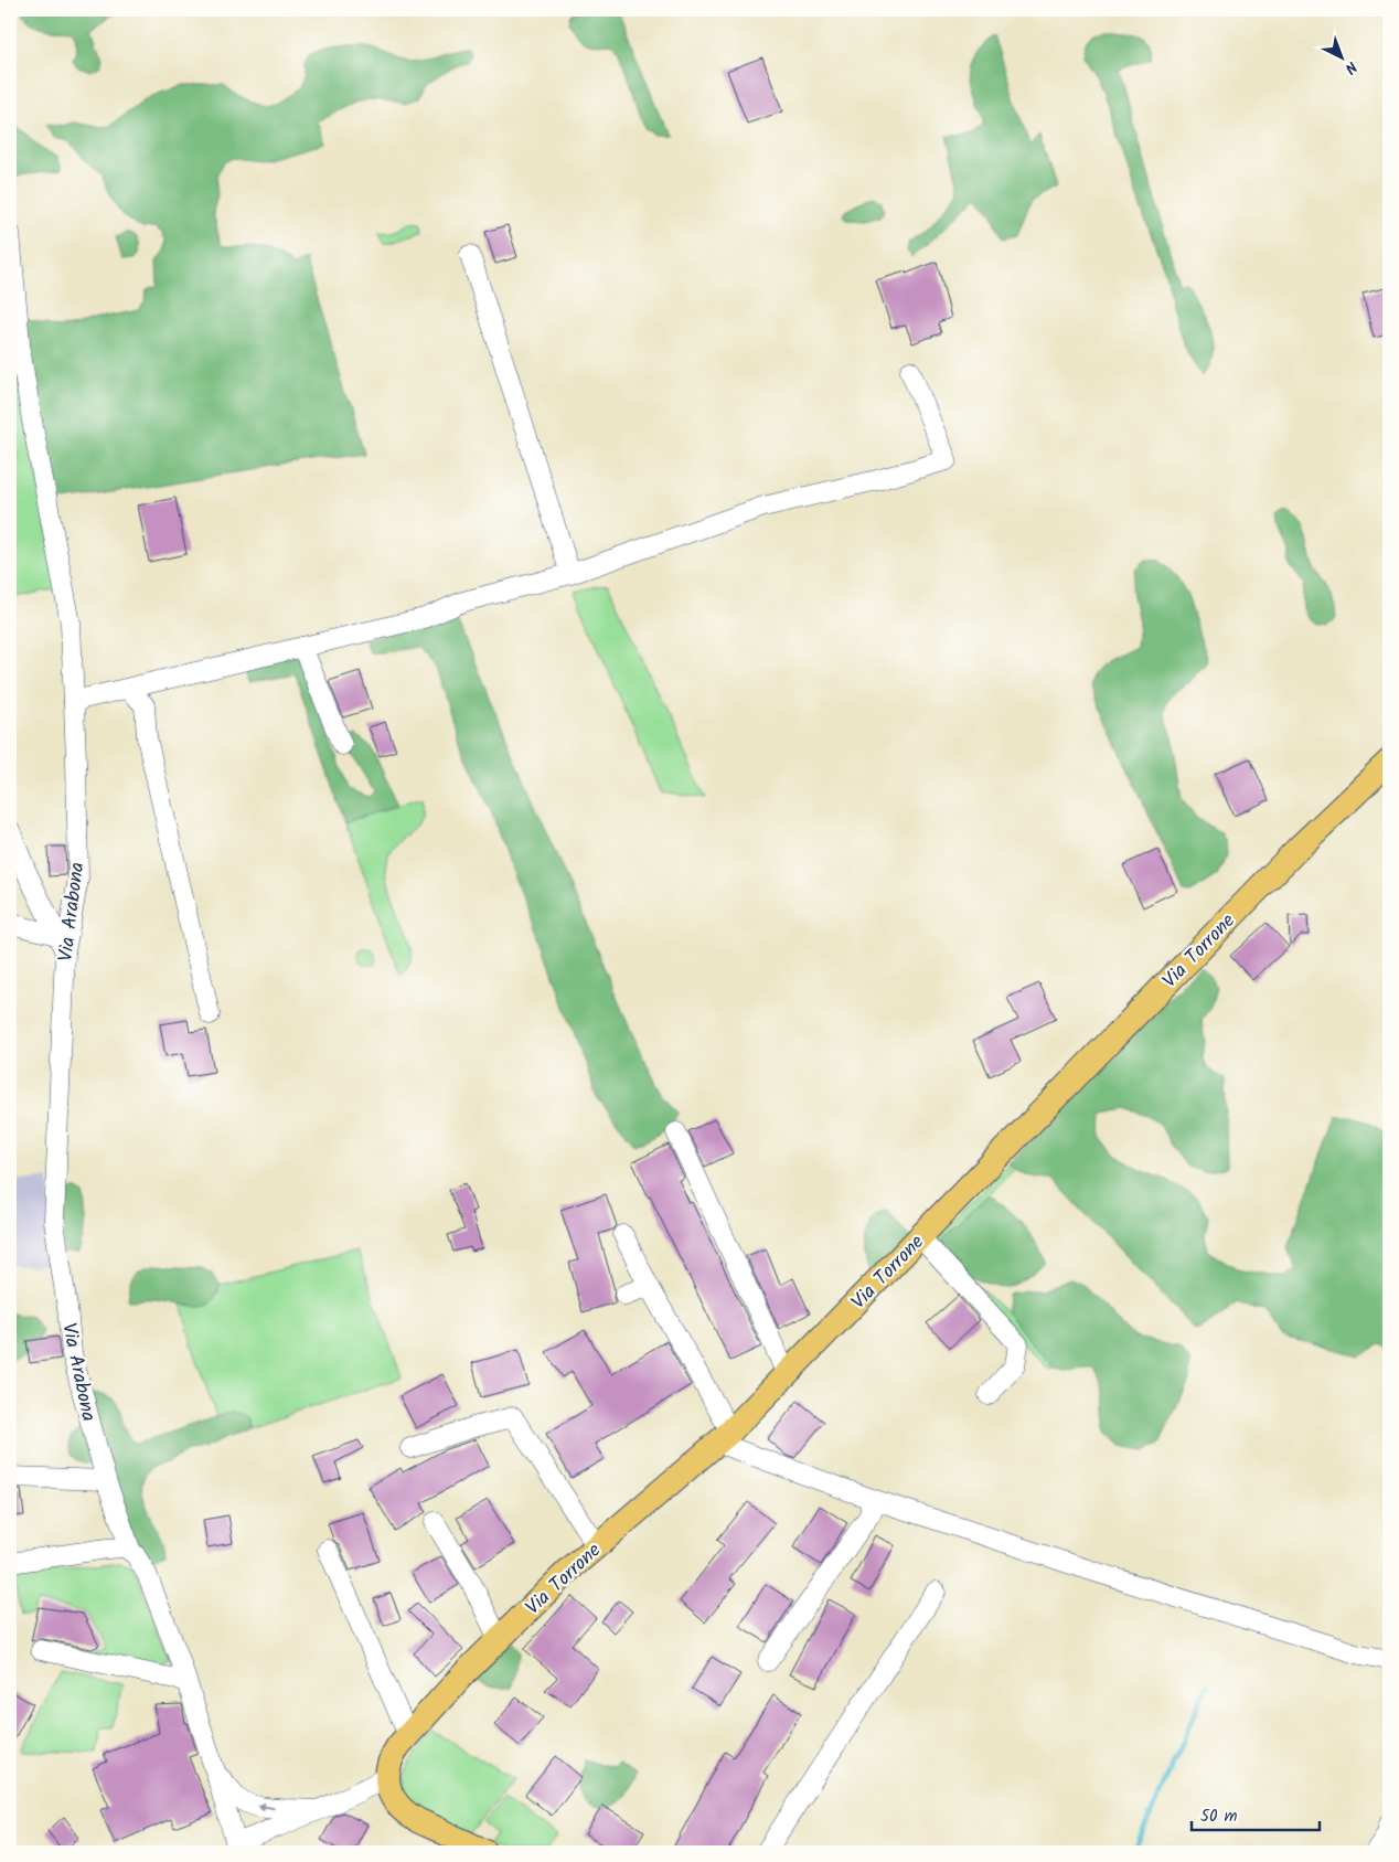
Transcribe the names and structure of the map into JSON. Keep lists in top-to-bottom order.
{
  "streets": {
    "main road": ["Via Torrone"],
    "street": ["Via Arabona"]
  },
  "crossings": [
    ["Via Arabona", "Via Torrone"]
  ],
  "scale_bar": "50 m",
  "north": "bottom right"
}
